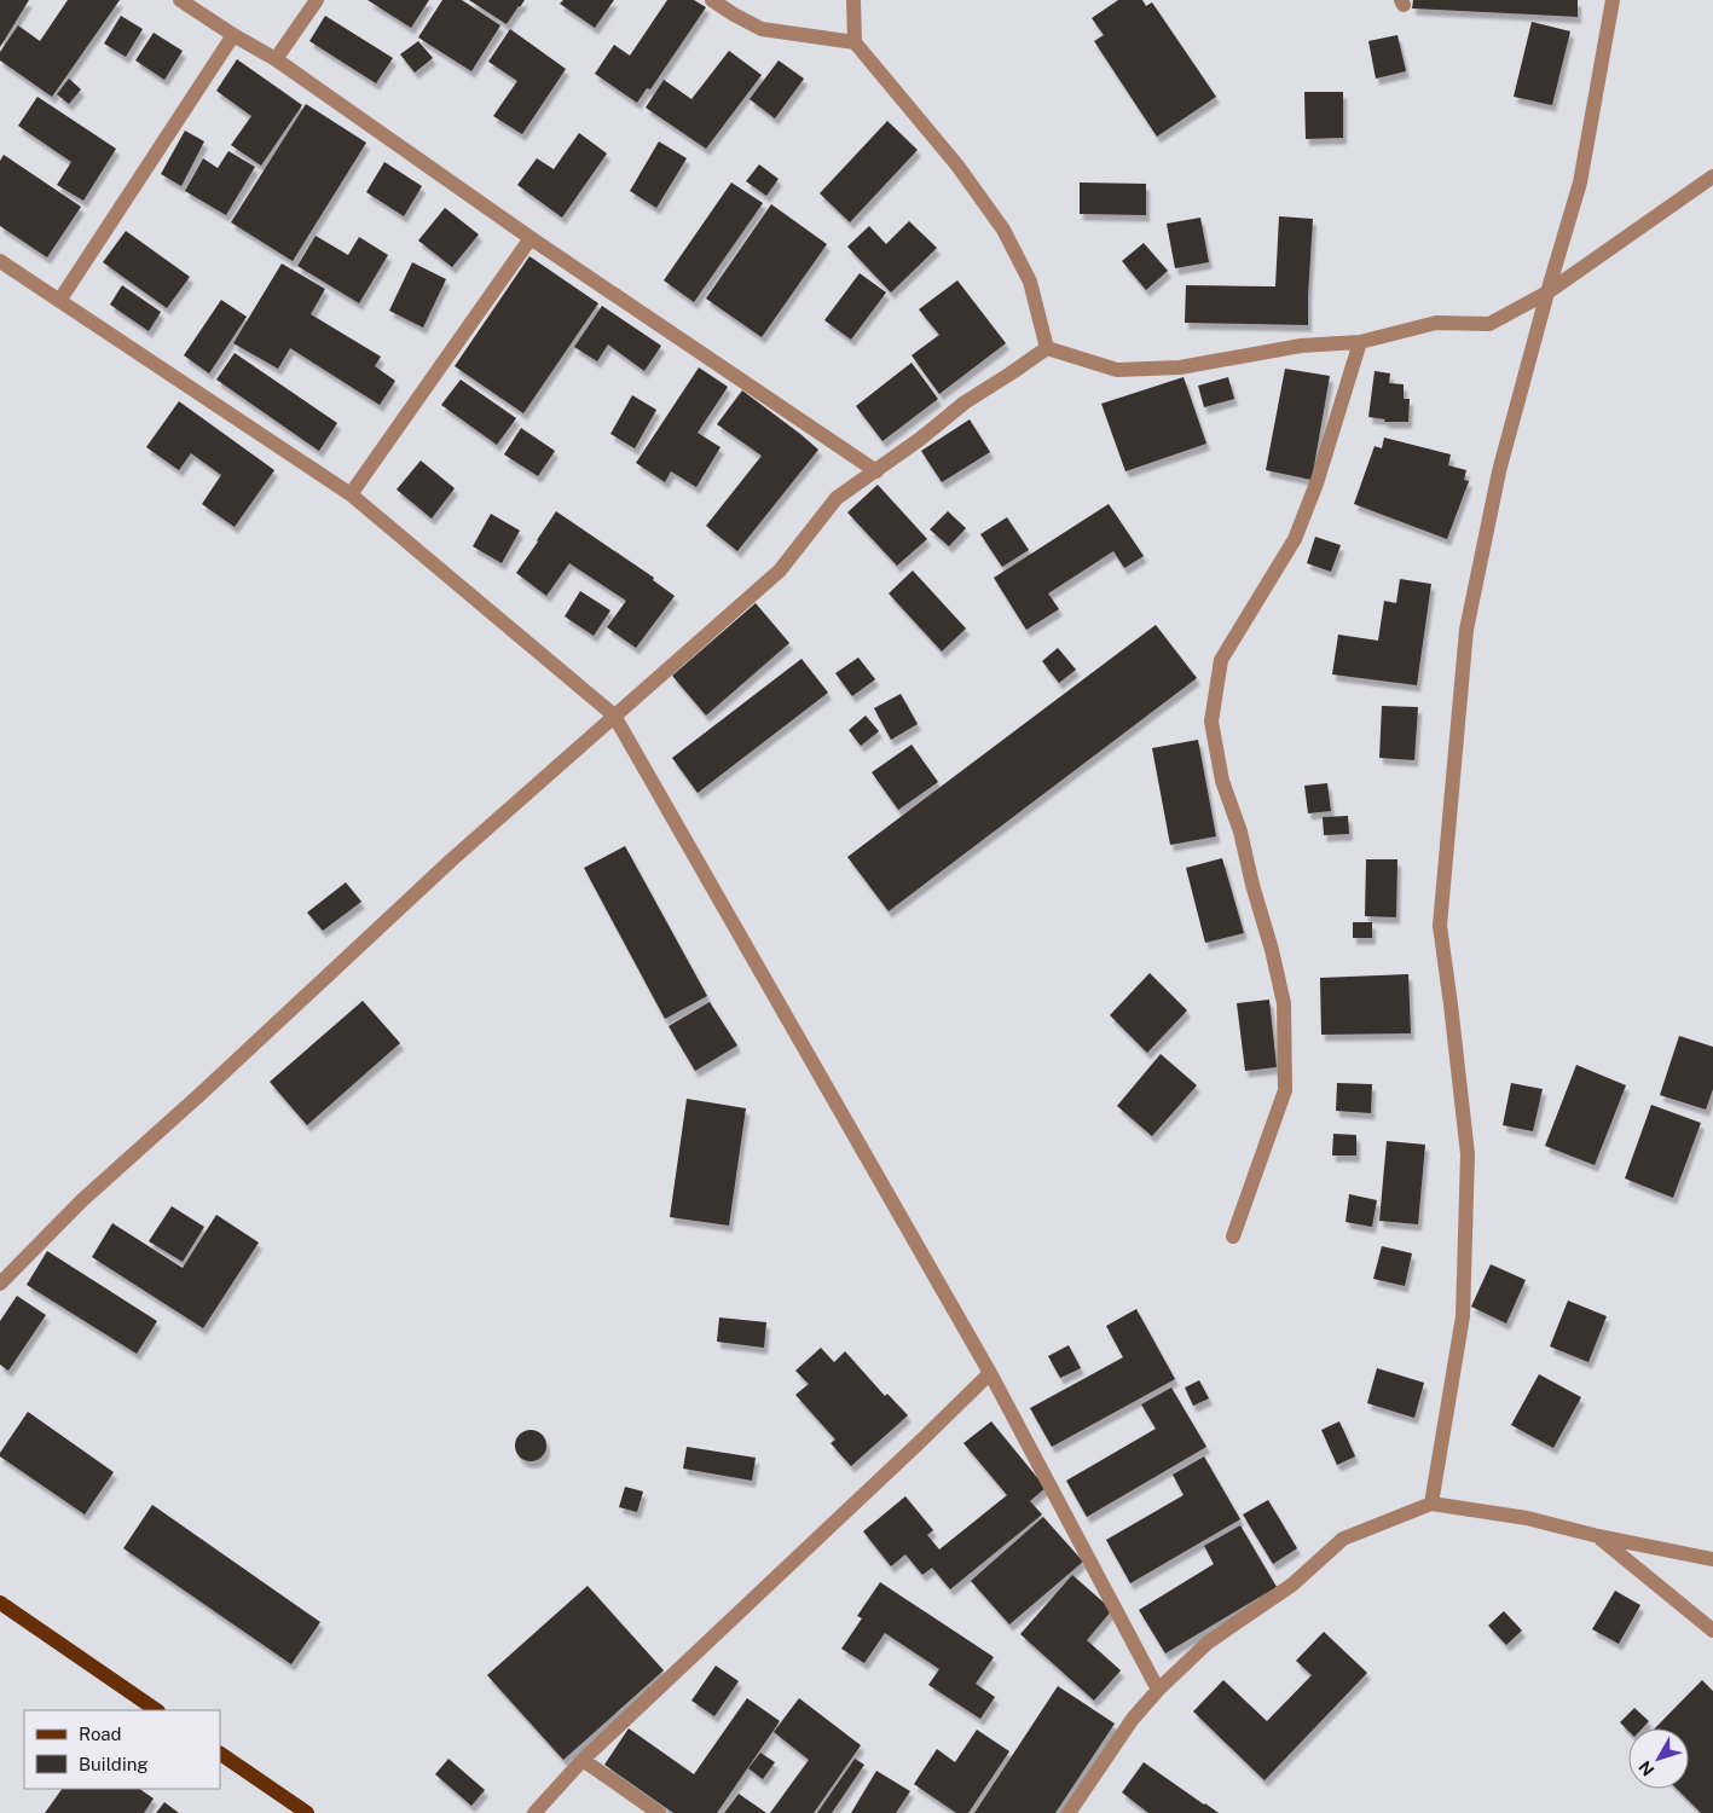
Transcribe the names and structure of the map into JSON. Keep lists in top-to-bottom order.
{
  "legend": ["Road", "Building"],
  "north": "bottom left"
}
